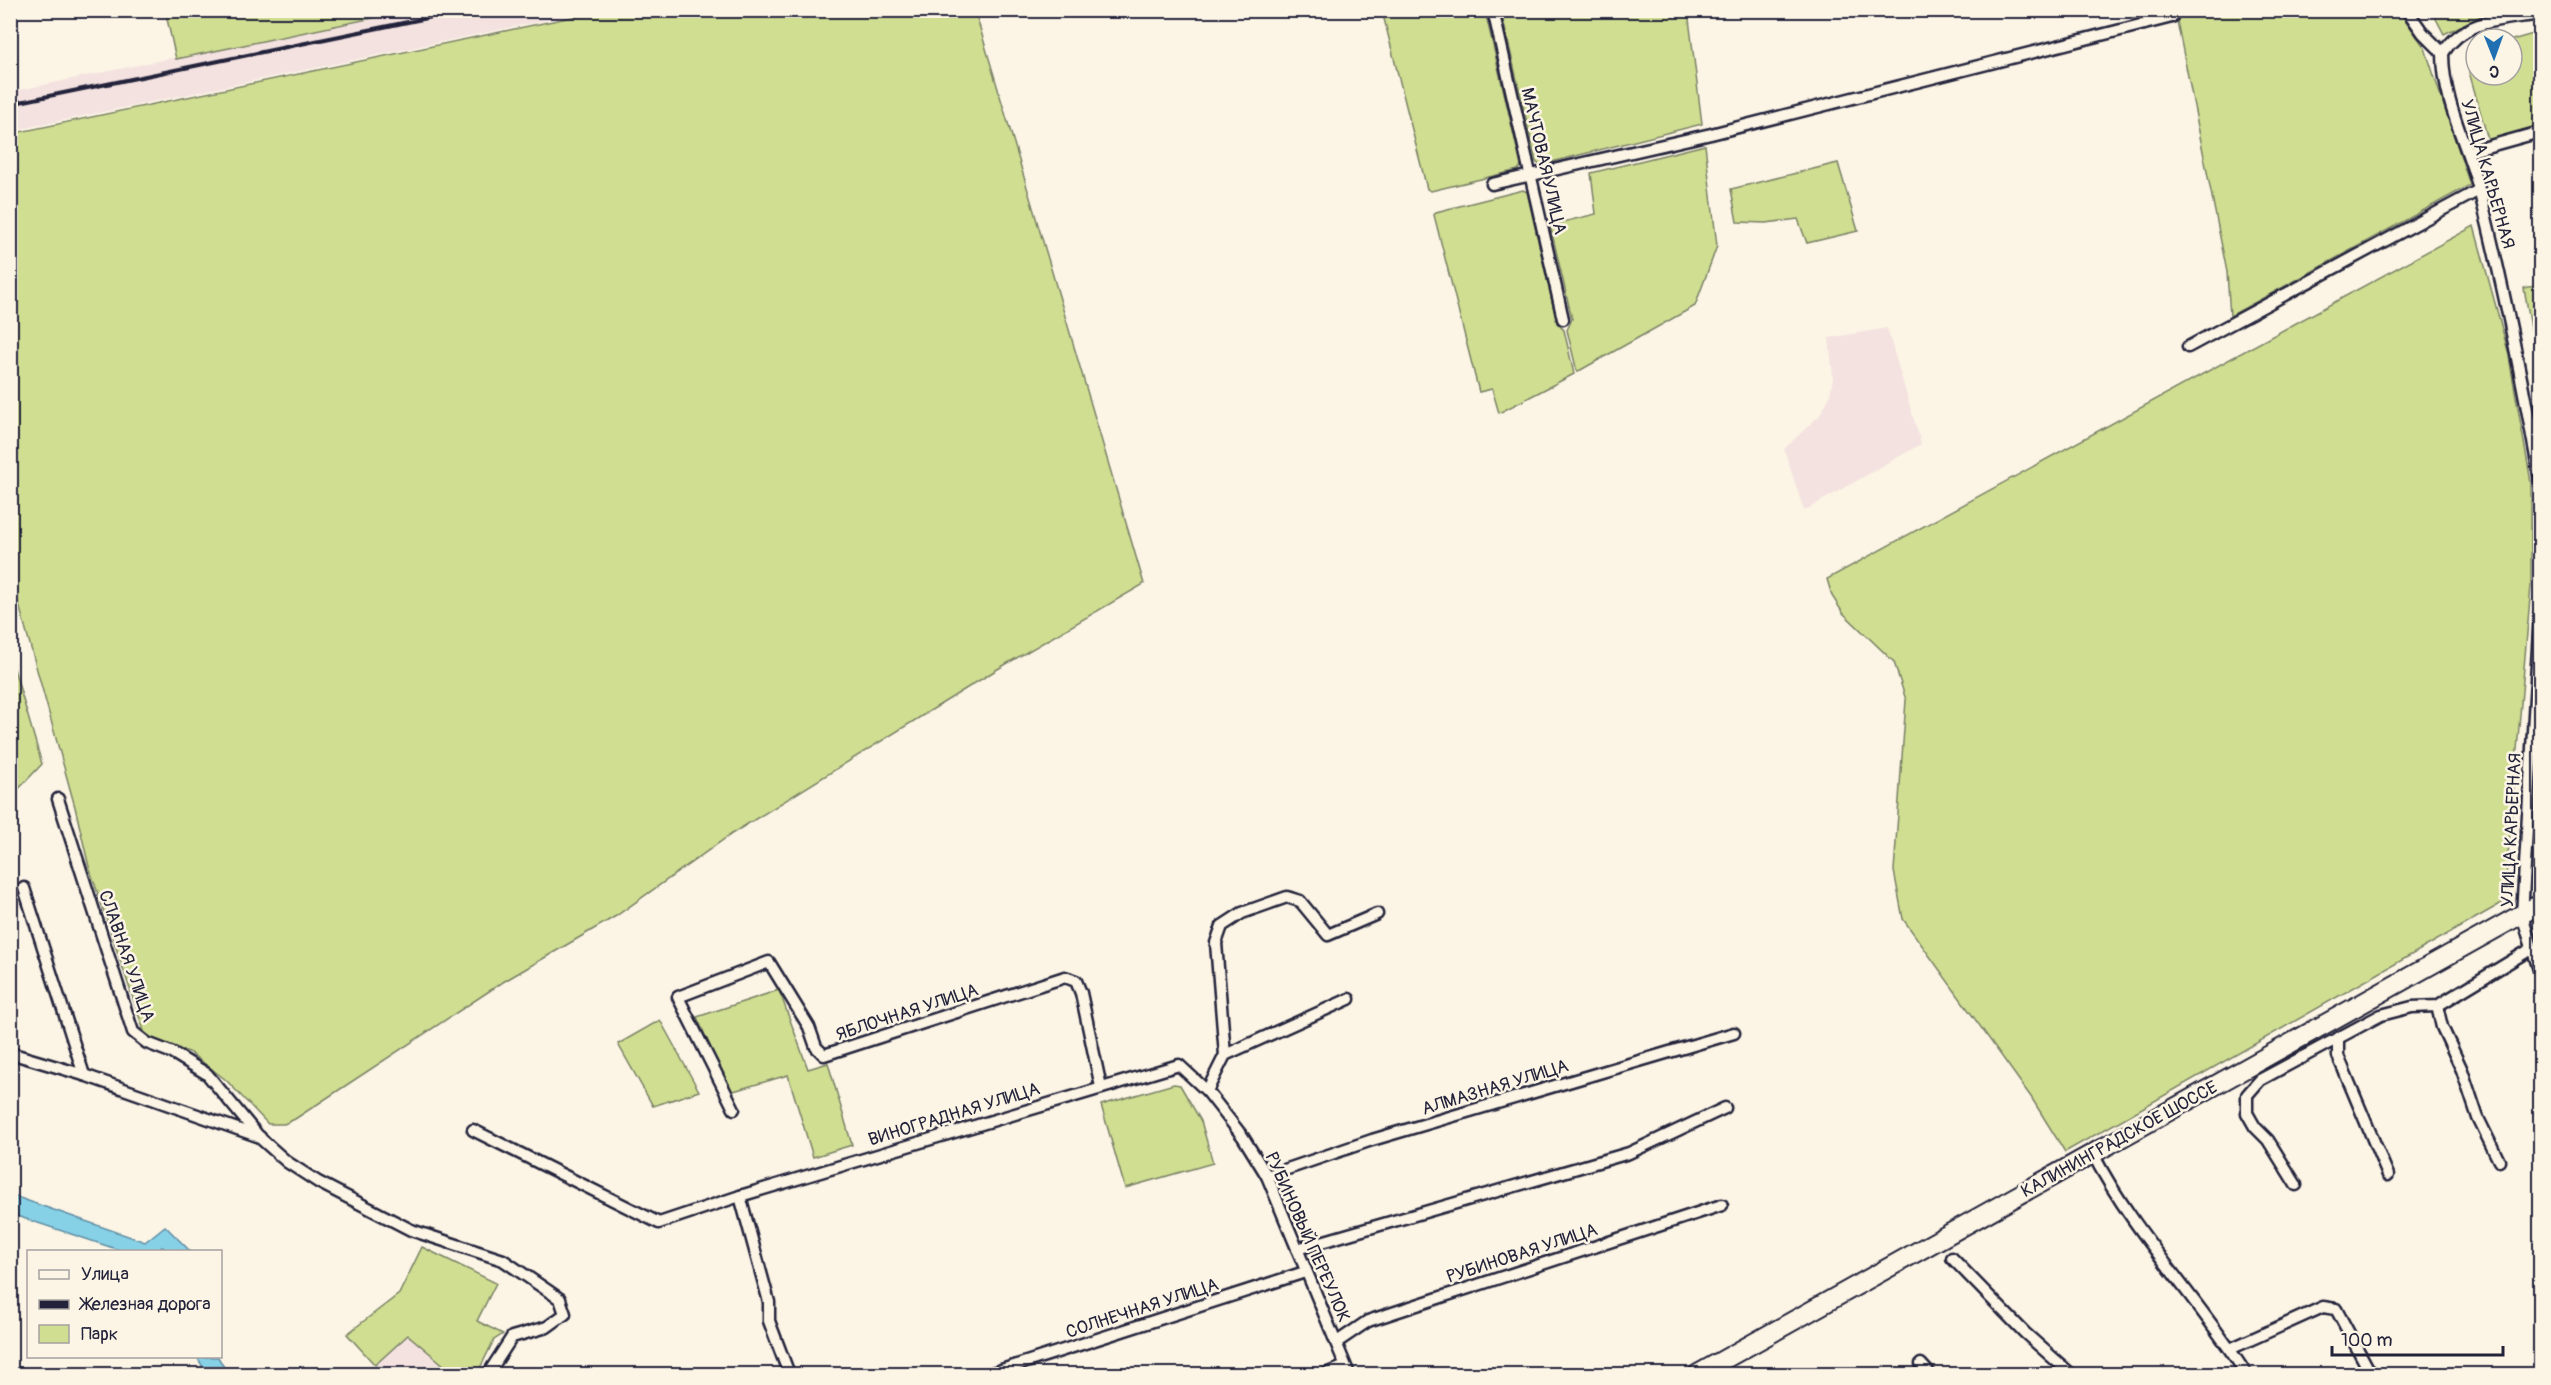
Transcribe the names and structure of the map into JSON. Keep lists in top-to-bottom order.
{
  "streets": {
    "main road": ["КАЛИНИНГРАДСКОЕ ШОССЕ"],
    "street": [
      "МАЧТОВАЯ УЛИЦА",
      "УЛИЦА КАРЬЕРНАЯ",
      "СЛАВНАЯ УЛИЦА",
      "ЯБЛОЧНАЯ УЛИЦА",
      "АЛМАЗНАЯ УЛИЦА",
      "ВИНОГРАДНАЯ УЛИЦА",
      "РУБИНОВЫЙ ПЕРЕУЛОК",
      "РУБИНОВАЯ УЛИЦА",
      "СОЛНЕЧНАЯ УЛИЦА"
    ]
  },
  "crossings": [
    ["УЛИЦА КАРЬЕРНАЯ", "КАЛИНИНГРАДСКОЕ ШОССЕ"],
    ["ЯБЛОЧНАЯ УЛИЦА", "ВИНОГРАДНАЯ УЛИЦА"],
    ["АЛМАЗНАЯ УЛИЦА", "РУБИНОВЫЙ ПЕРЕУЛОК"],
    ["ВИНОГРАДНАЯ УЛИЦА", "РУБИНОВЫЙ ПЕРЕУЛОК"],
    ["РУБИНОВЫЙ ПЕРЕУЛОК", "РУБИНОВАЯ УЛИЦА"],
    ["РУБИНОВЫЙ ПЕРЕУЛОК", "СОЛНЕЧНАЯ УЛИЦА"]
  ],
  "legend": ["Улица", "Железная дорога", "Парк"],
  "scale_bar": "100 m",
  "north": "bottom"
}
